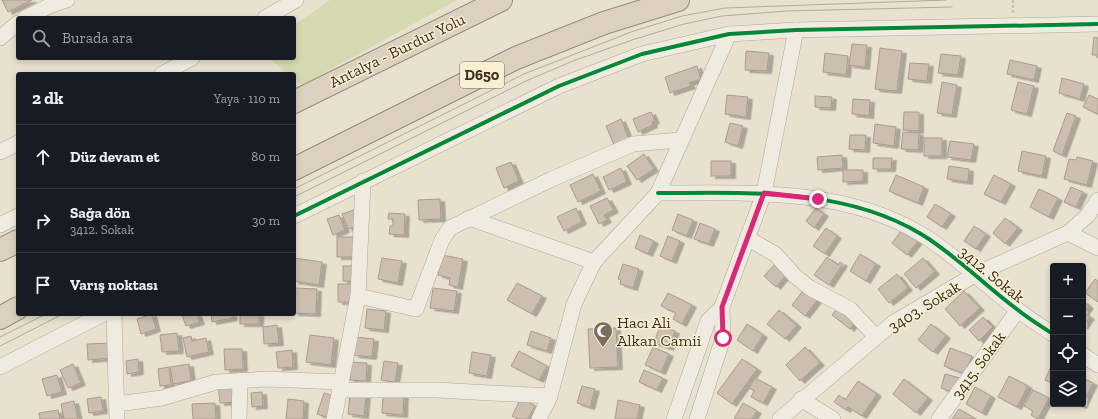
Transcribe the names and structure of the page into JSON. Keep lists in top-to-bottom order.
{
  "streets": {
    "highway": ["Antalya - Burdur Yolu", "D650"],
    "street": ["3412. Sokak", "3403. Sokak", "3415. Sokak"]
  },
  "crossings": [
    ["3412. Sokak", "3403. Sokak"],
    ["3412. Sokak", "3415. Sokak"]
  ],
  "places": {
    "mosque": ["Hacı Ali Alkan Camii"]
  },
  "page": {
    "search": "Burada ara",
    "heading": ["2 dk", "Yaya · 110 m"],
    "list": [
      ["Düz devam et", "80 m"],
      ["Sağa dön", "3412. Sokak", "30 m"],
      "Varış noktası"
    ],
    "map_buttons": ["+", "−"]
  }
}
